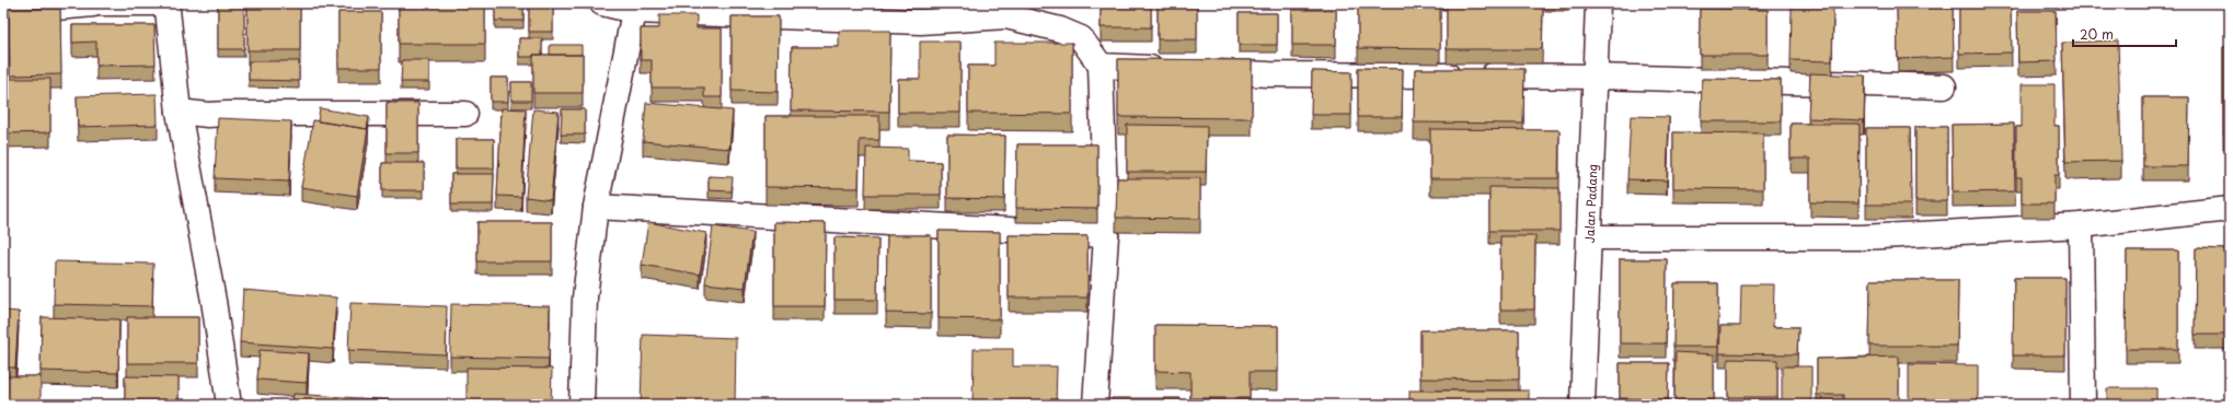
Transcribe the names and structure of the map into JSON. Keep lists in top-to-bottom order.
{
  "streets": {
    "street": ["Jalan Padang"]
  },
  "scale_bar": "20 m"
}
